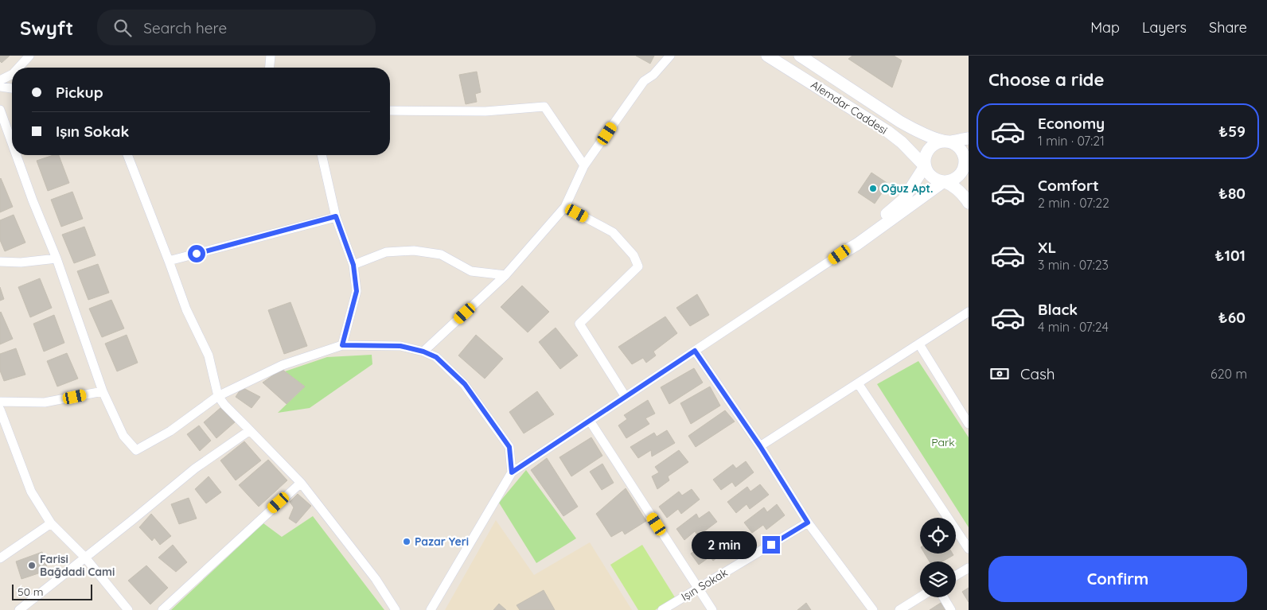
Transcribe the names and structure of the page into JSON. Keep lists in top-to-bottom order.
{
  "streets": {
    "main road": ["Alemdar Caddesi"],
    "street": ["Işın Sokak"]
  },
  "parks": ["Park"],
  "places": ["Oğuz Apt.", "Pazar Yeri", "Farisi Bağdadi Cami"],
  "scale_bar": "50 m",
  "page": {
    "header": "Swyft",
    "search": "Search here",
    "nav": ["Map", "Layers", "Share"],
    "heading": "Choose a ride",
    "banner": ["Pickup", "Işın Sokak"],
    "list": [
      {
        "name": "Economy",
        "note": "1 min · 07:21",
        "value": "₺59"
      },
      {
        "name": "Comfort",
        "note": "2 min · 07:22",
        "value": "₺80"
      },
      {
        "name": "XL",
        "note": "3 min · 07:23",
        "value": "₺101"
      },
      {
        "name": "Black",
        "note": "4 min · 07:24",
        "value": "₺60"
      }
    ],
    "pay": ["Cash", "620 m"],
    "bubble": "2 min",
    "buttons": "Confirm",
    "scale": "50 m"
  }
}
